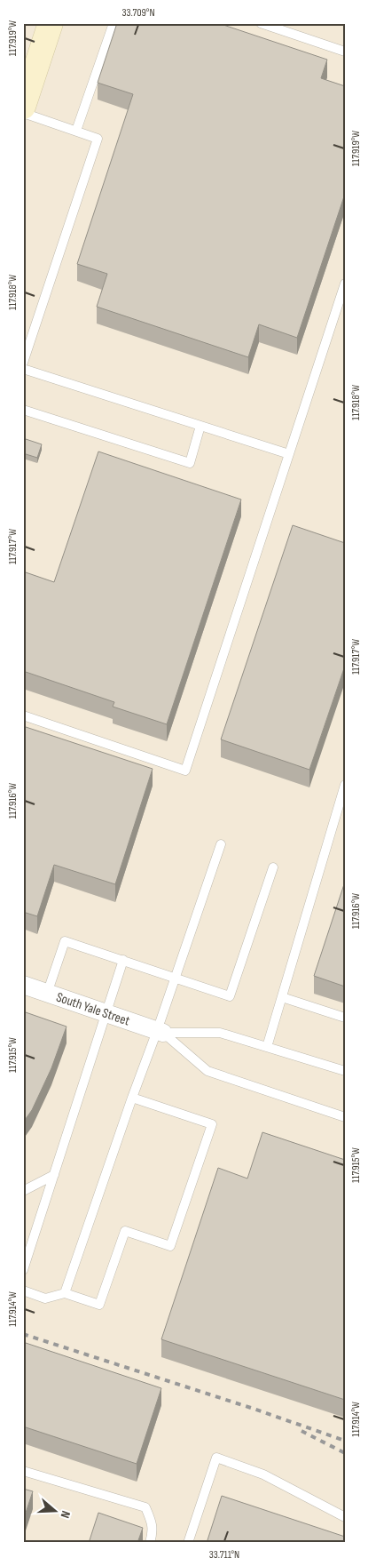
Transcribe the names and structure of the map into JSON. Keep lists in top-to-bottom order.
{
  "streets": {
    "street": ["South Yale Street"]
  },
  "north": "right",
  "coordinates": [
    "33.709°N",
    "117.919°W",
    "117.918°W",
    "117.917°W",
    "117.916°W",
    "117.915°W",
    "117.914°W",
    "33.711°N"
  ]
}
